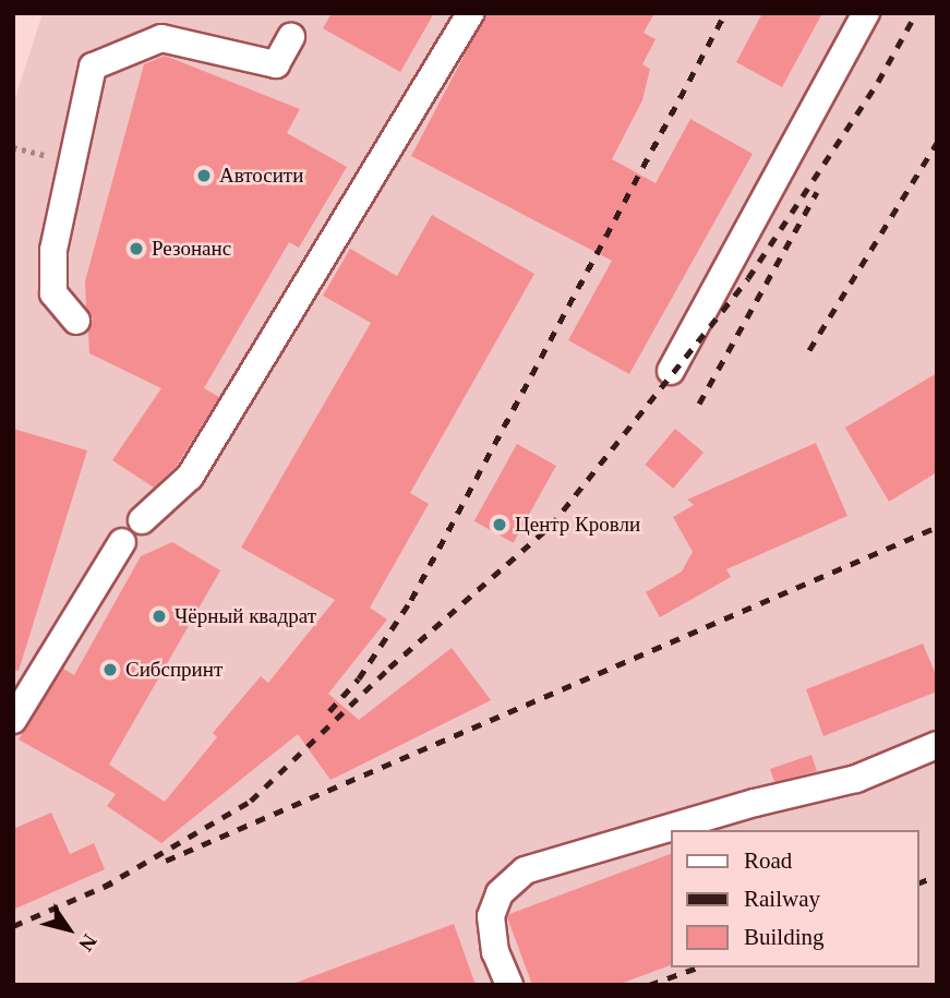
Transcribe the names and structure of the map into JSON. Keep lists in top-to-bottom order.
{
  "places": [
    "Автосити",
    "Резонанс",
    "Центр Кровли",
    "Чёрный квадрат",
    "Сибспринт"
  ],
  "legend": ["Road", "Railway", "Building"],
  "north": "bottom right"
}
